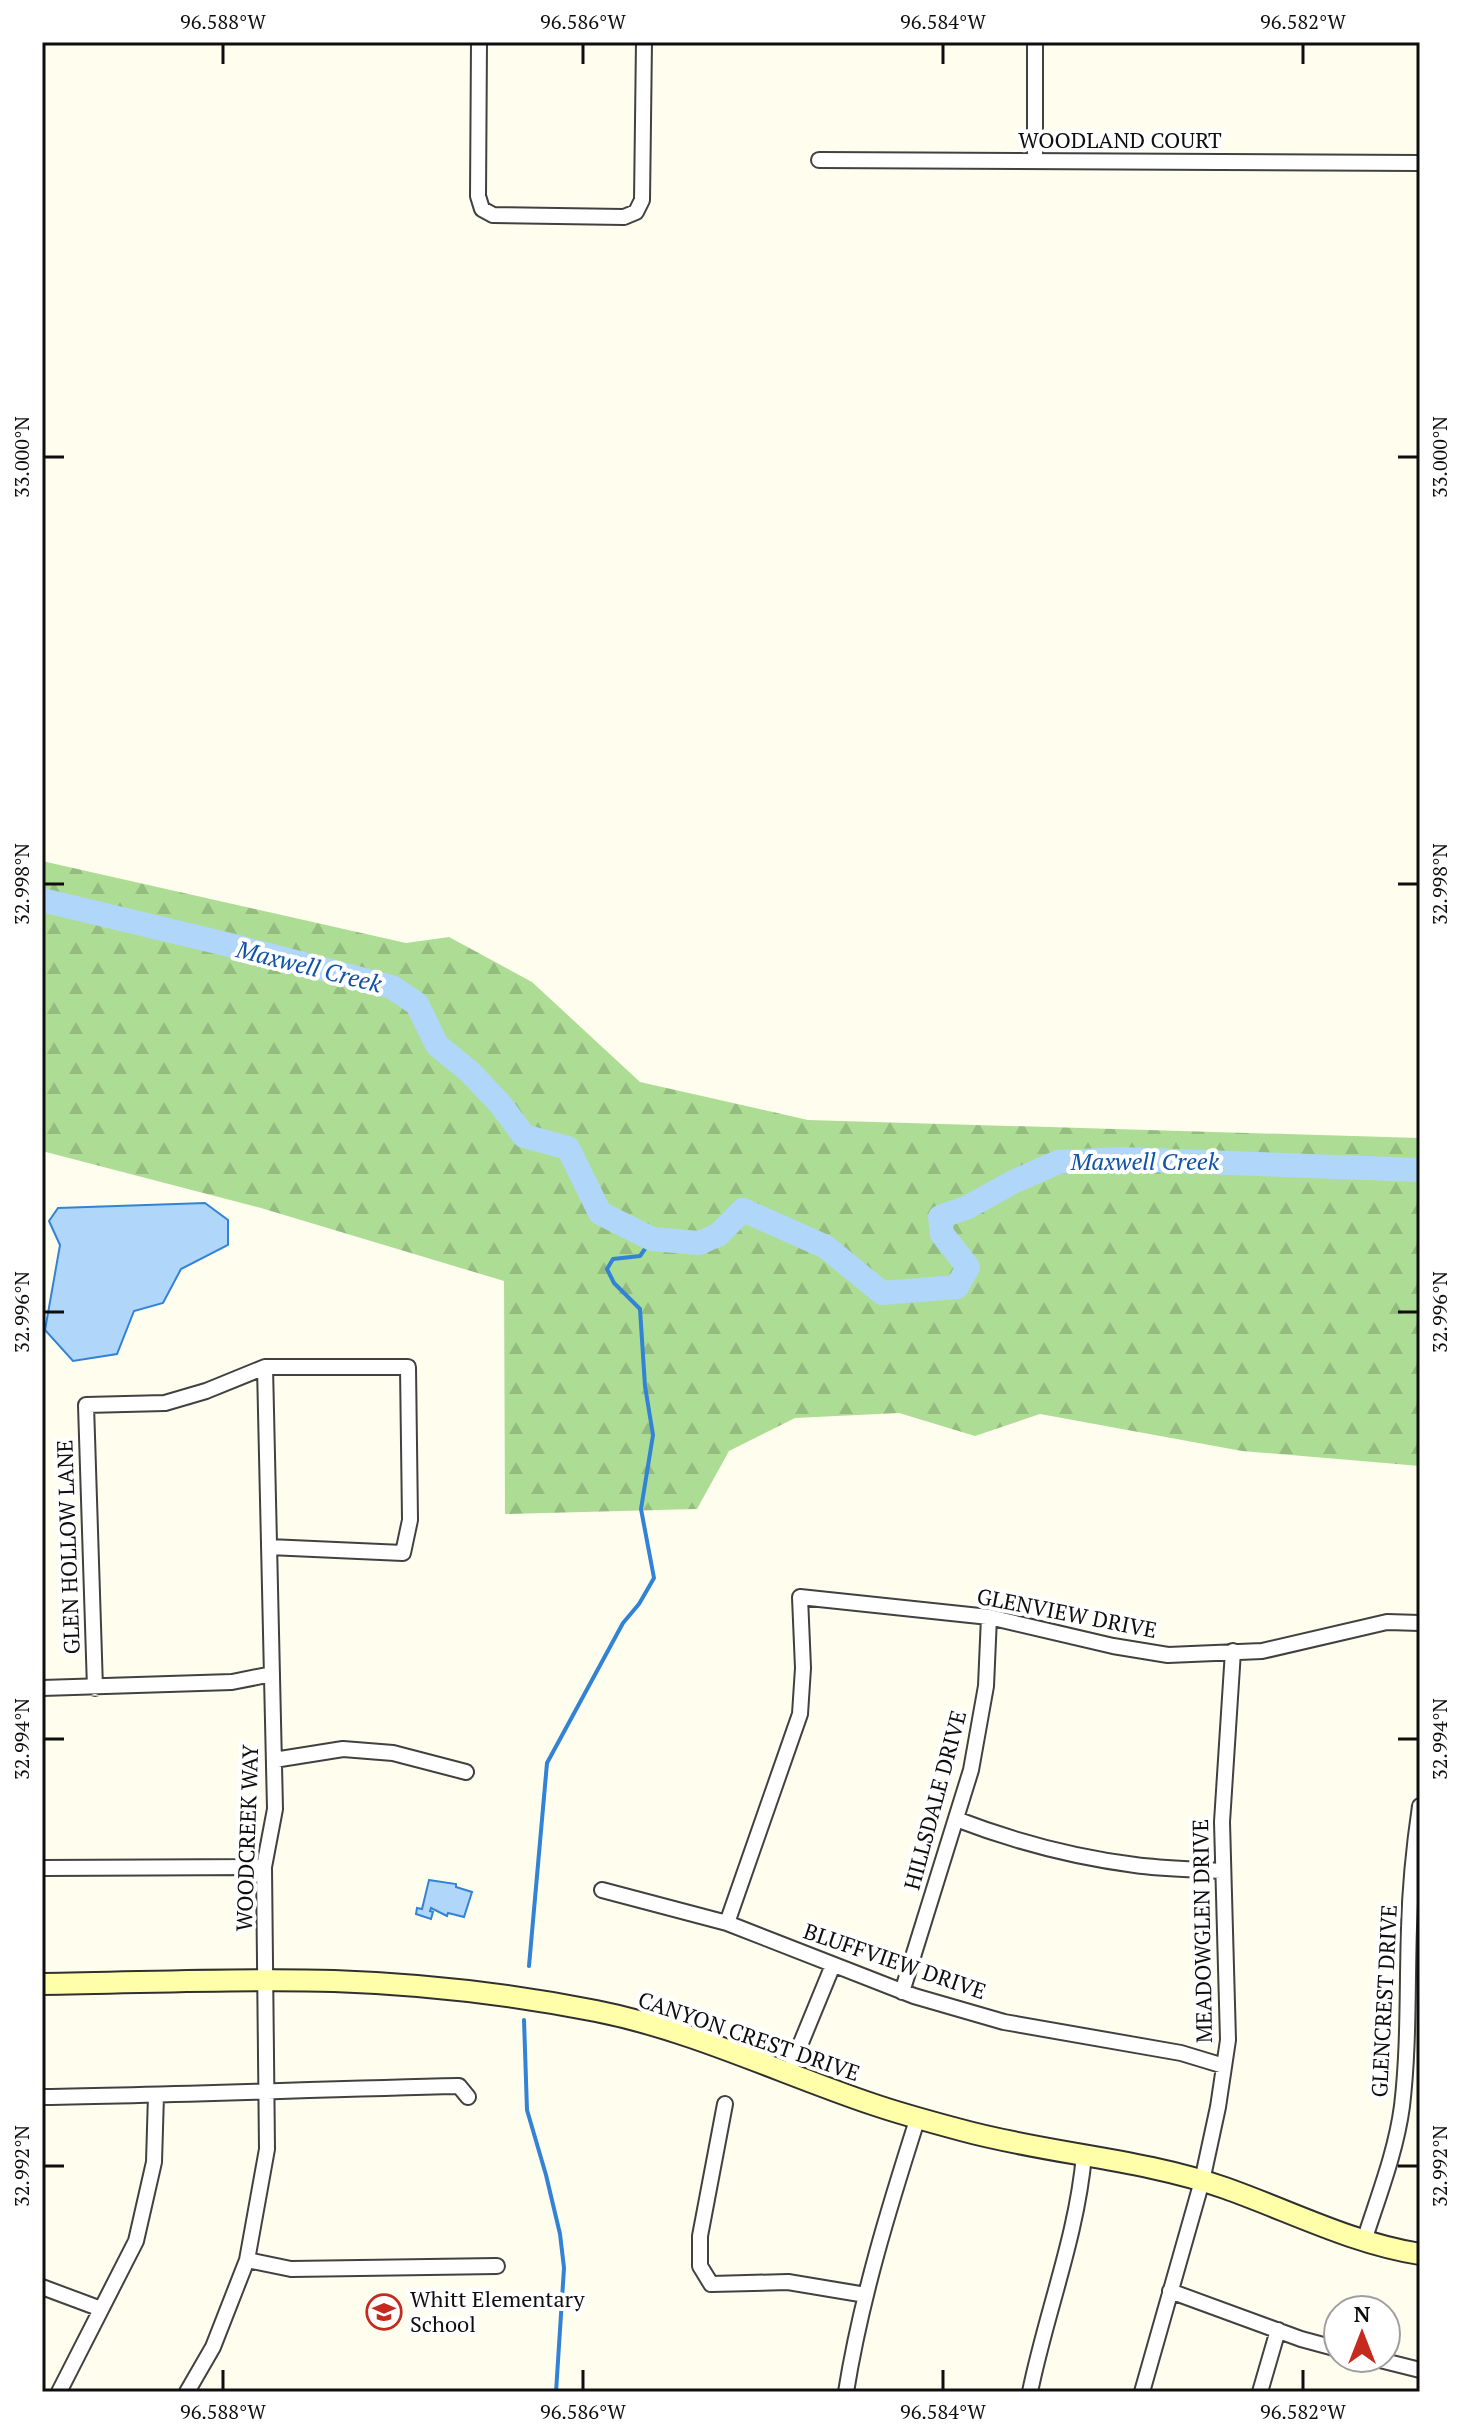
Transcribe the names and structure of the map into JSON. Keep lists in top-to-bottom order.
{
  "streets": {
    "street": [
      "WOODLAND COURT",
      "GLEN HOLLOW LANE",
      "GLENVIEW DRIVE",
      "HILLSDALE DRIVE",
      "WOODCREEK WAY",
      "MEADOWGLEN DRIVE",
      "BLUFFVIEW DRIVE",
      "GLENCREST DRIVE",
      "CANYON CREST DRIVE"
    ]
  },
  "crossings": [
    ["GLEN HOLLOW LANE", "WOODCREEK WAY"],
    ["GLENVIEW DRIVE", "HILLSDALE DRIVE"],
    ["GLENVIEW DRIVE", "MEADOWGLEN DRIVE"],
    ["GLENVIEW DRIVE", "BLUFFVIEW DRIVE"],
    ["HILLSDALE DRIVE", "BLUFFVIEW DRIVE"],
    ["WOODCREEK WAY", "CANYON CREST DRIVE"],
    ["MEADOWGLEN DRIVE", "BLUFFVIEW DRIVE"],
    ["MEADOWGLEN DRIVE", "CANYON CREST DRIVE"],
    ["GLENCREST DRIVE", "CANYON CREST DRIVE"]
  ],
  "water": ["Maxwell Creek"],
  "places": {
    "school or university": ["Whitt Elementary School"]
  },
  "north": "top",
  "coordinates": [
    "96.588°W",
    "96.586°W",
    "96.584°W",
    "96.582°W",
    "33.000°N",
    "32.998°N",
    "32.996°N",
    "32.994°N",
    "32.992°N"
  ]
}
